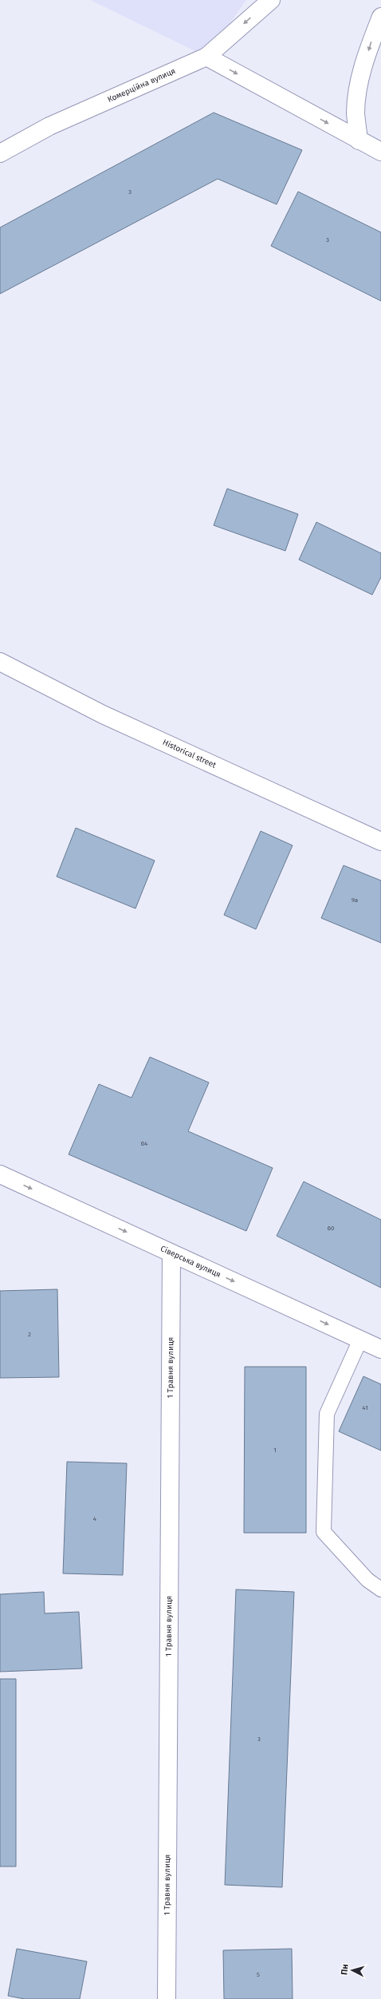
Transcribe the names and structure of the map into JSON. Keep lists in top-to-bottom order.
{
  "streets": {
    "street": [
      "Комерційна вулиця",
      "Historical street",
      "Сіверська вулиця",
      "1 Травня вулиця"
    ]
  },
  "crossings": [
    ["Сіверська вулиця", "1 Травня вулиця"]
  ],
  "one_way": ["Сіверська вулиця"],
  "house_numbers": [
    "3",
    "3",
    "9а",
    "64",
    "60",
    "2",
    "41",
    "1",
    "4",
    "3",
    "5"
  ],
  "north": "left"
}
